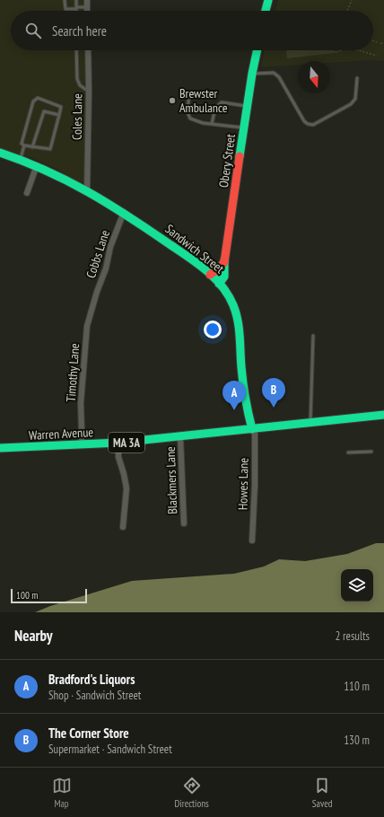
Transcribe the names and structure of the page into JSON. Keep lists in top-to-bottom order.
{
  "streets": {
    "main road": [
      "Obery Street",
      "Sandwich Street",
      "Warren Avenue",
      "MA 3A"
    ],
    "street": [
      "Coles Lane",
      "Cobbs Lane",
      "Timothy Lane",
      "Blackmers Lane",
      "Howes Lane"
    ]
  },
  "crossings": [
    ["Coles Lane", "Sandwich Street"],
    ["Obery Street", "Sandwich Street"],
    ["Sandwich Street", "Cobbs Lane"],
    ["Sandwich Street", "Warren Avenue"],
    ["Sandwich Street", "MA 3A"],
    ["Sandwich Street", "Howes Lane"],
    ["Cobbs Lane", "Timothy Lane"],
    ["Timothy Lane", "Warren Avenue"],
    ["Warren Avenue", "MA 3A"],
    ["Warren Avenue", "Blackmers Lane"],
    ["Warren Avenue", "Howes Lane"],
    ["MA 3A", "Howes Lane"]
  ],
  "places": ["Brewster Ambulance"],
  "scale_bar": "100 m",
  "north": "bottom",
  "page": {
    "search": "Search here",
    "pins": ["B", "A"],
    "scale": "100 m",
    "heading": ["Nearby", "2 results"],
    "list": [
      {
        "mark": "A",
        "name": "Bradford's Liquors",
        "note": "Shop · Sandwich Street",
        "value": "110 m"
      },
      {
        "mark": "B",
        "name": "The Corner Store",
        "note": "Supermarket · Sandwich Street",
        "value": "130 m"
      }
    ],
    "nav": ["Map", "Directions", "Saved"]
  }
}
